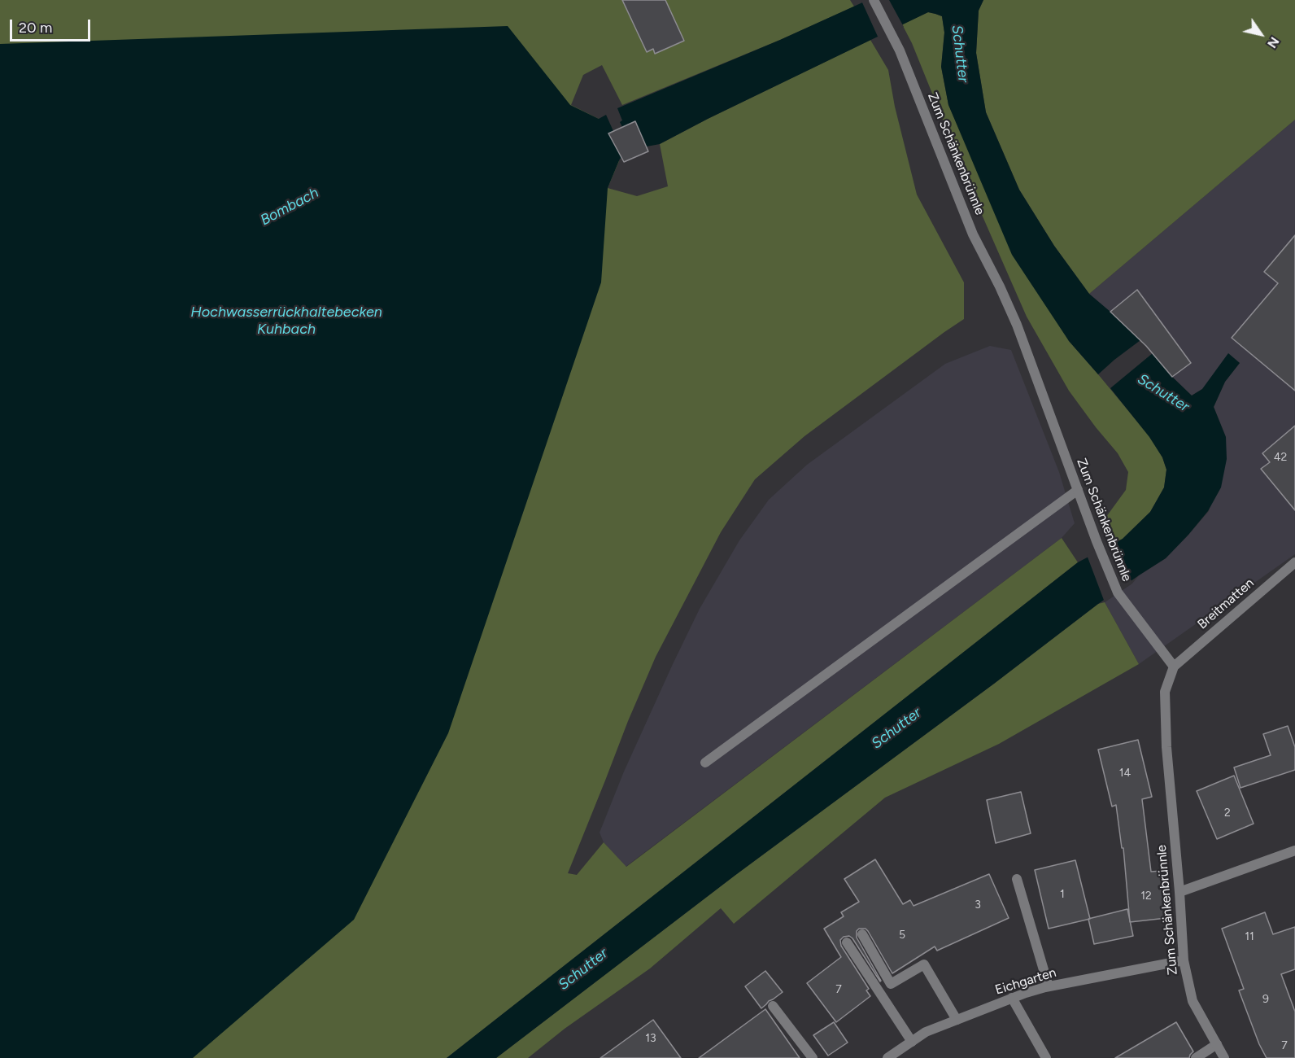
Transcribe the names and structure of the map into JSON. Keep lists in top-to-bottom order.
{
  "streets": {
    "street": ["Zum Schänkenbrünnle", "Breitmatten", "Eichgarten"]
  },
  "crossings": [
    ["Zum Schänkenbrünnle", "Breitmatten"],
    ["Zum Schänkenbrünnle", "Eichgarten"]
  ],
  "water": ["Schutter", "Bombach", "Hochwasserrückhaltebecken Kuhbach"],
  "house_numbers": [
    "42",
    "14",
    "2",
    "1",
    "12",
    "3",
    "5",
    "11",
    "7",
    "9",
    "13",
    "7"
  ],
  "scale_bar": "20 m",
  "north": "bottom right"
}
